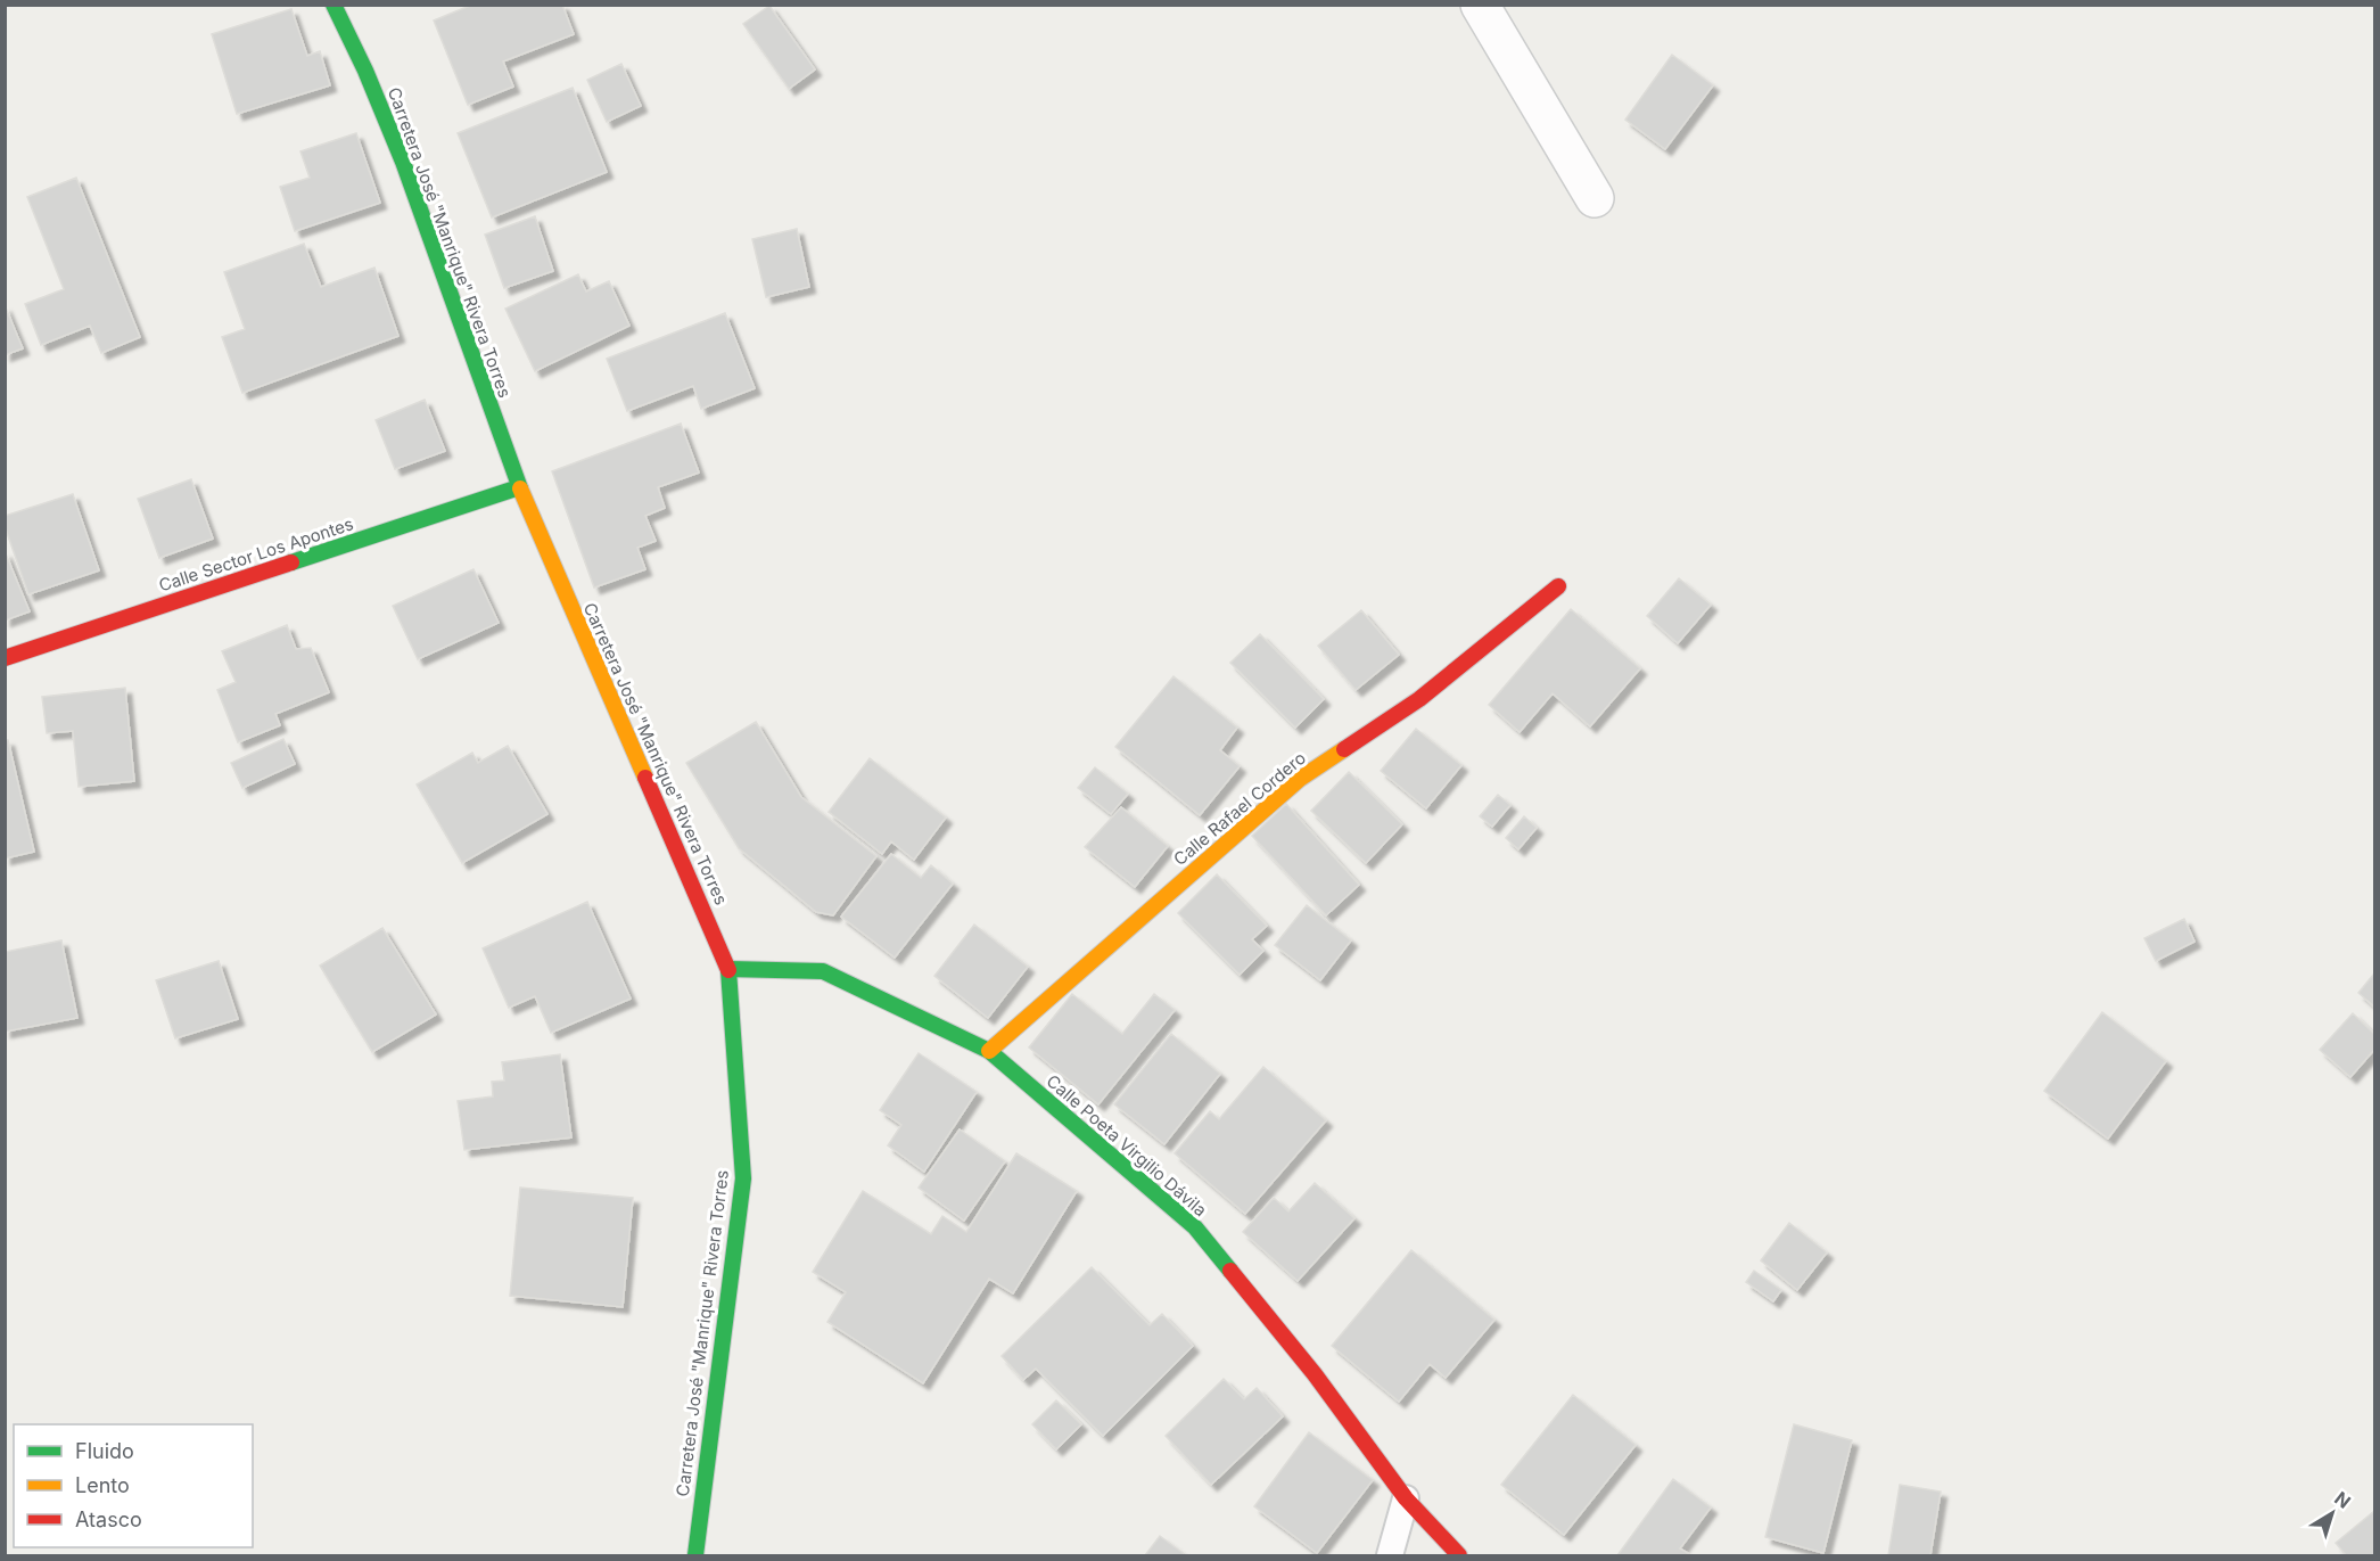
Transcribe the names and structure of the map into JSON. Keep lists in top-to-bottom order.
{
  "streets": {
    "street": [
      "Carretera José \"Manrique\" Rivera Torres",
      "Calle Sector Los Apontes",
      "Calle Rafael Cordero",
      "Calle Poeta Virgilio Dávila"
    ]
  },
  "crossings": [
    ["Carretera José \"Manrique\" Rivera Torres", "Calle Sector Los Apontes"],
    ["Carretera José \"Manrique\" Rivera Torres", "Calle Poeta Virgilio Dávila"],
    ["Calle Rafael Cordero", "Calle Poeta Virgilio Dávila"]
  ],
  "legend": ["Fluido", "Lento", "Atasco"],
  "north": "top right"
}
